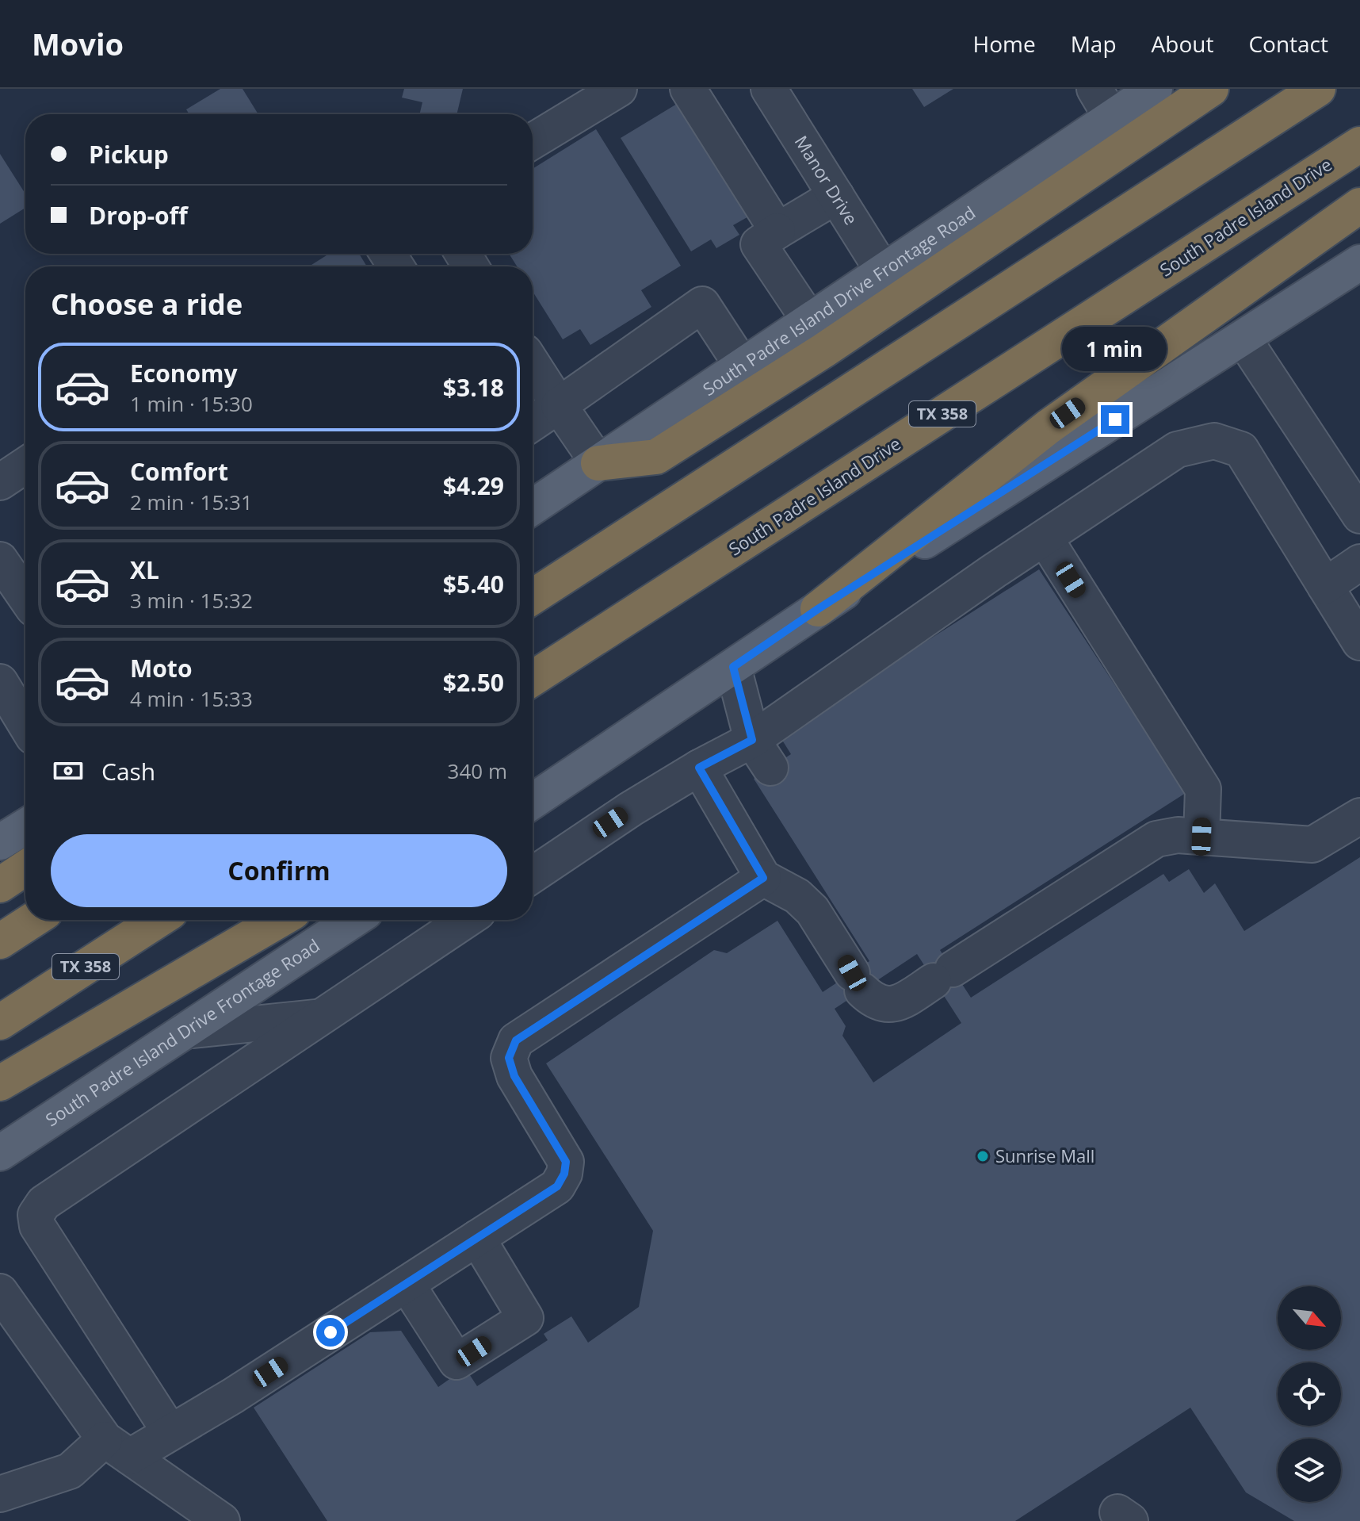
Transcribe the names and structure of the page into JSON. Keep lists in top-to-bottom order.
{
  "streets": {
    "highway": ["South Padre Island Drive", "TX 358"],
    "main road": ["South Padre Island Drive Frontage Road"],
    "street": ["Manor Drive"]
  },
  "crossings": [
    ["Manor Drive", "South Padre Island Drive Frontage Road"]
  ],
  "places": ["Sunrise Mall"],
  "north": "bottom right",
  "page": {
    "header": "Movio",
    "nav": [
      "Home",
      "Map",
      "About",
      "Contact"
    ],
    "banner": ["Pickup", "Drop-off"],
    "heading": "Choose a ride",
    "bubble": "1 min",
    "list": [
      {
        "name": "Economy",
        "note": "1 min · 15:30",
        "value": "$3.18"
      },
      {
        "name": "Comfort",
        "note": "2 min · 15:31",
        "value": "$4.29"
      },
      {
        "name": "XL",
        "note": "3 min · 15:32",
        "value": "$5.40"
      },
      {
        "name": "Moto",
        "note": "4 min · 15:33",
        "value": "$2.50"
      }
    ],
    "pay": ["Cash", "340 m"],
    "buttons": "Confirm"
  }
}
